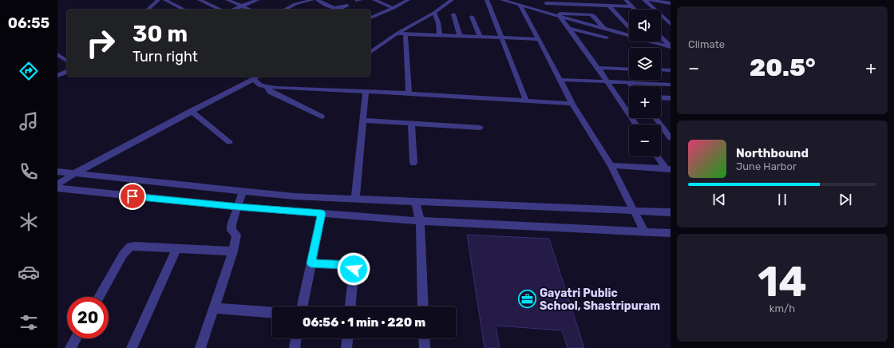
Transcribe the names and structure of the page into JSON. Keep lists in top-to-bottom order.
{
  "places": {
    "office": ["Gayatri Public School, Shastripuram"]
  },
  "page": {
    "tabs": "06:55",
    "tile": [
      "Climate",
      ["14", "km/h"]
    ],
    "map_buttons": ["+", "−"],
    "turn": ["30 m", "Turn right"],
    "heat": ["−", "20.5°", "+"],
    "song": ["Northbound", "June Harbor"],
    "limit": "20",
    "trip": "06:56 · 1 min · 220 m"
  }
}
